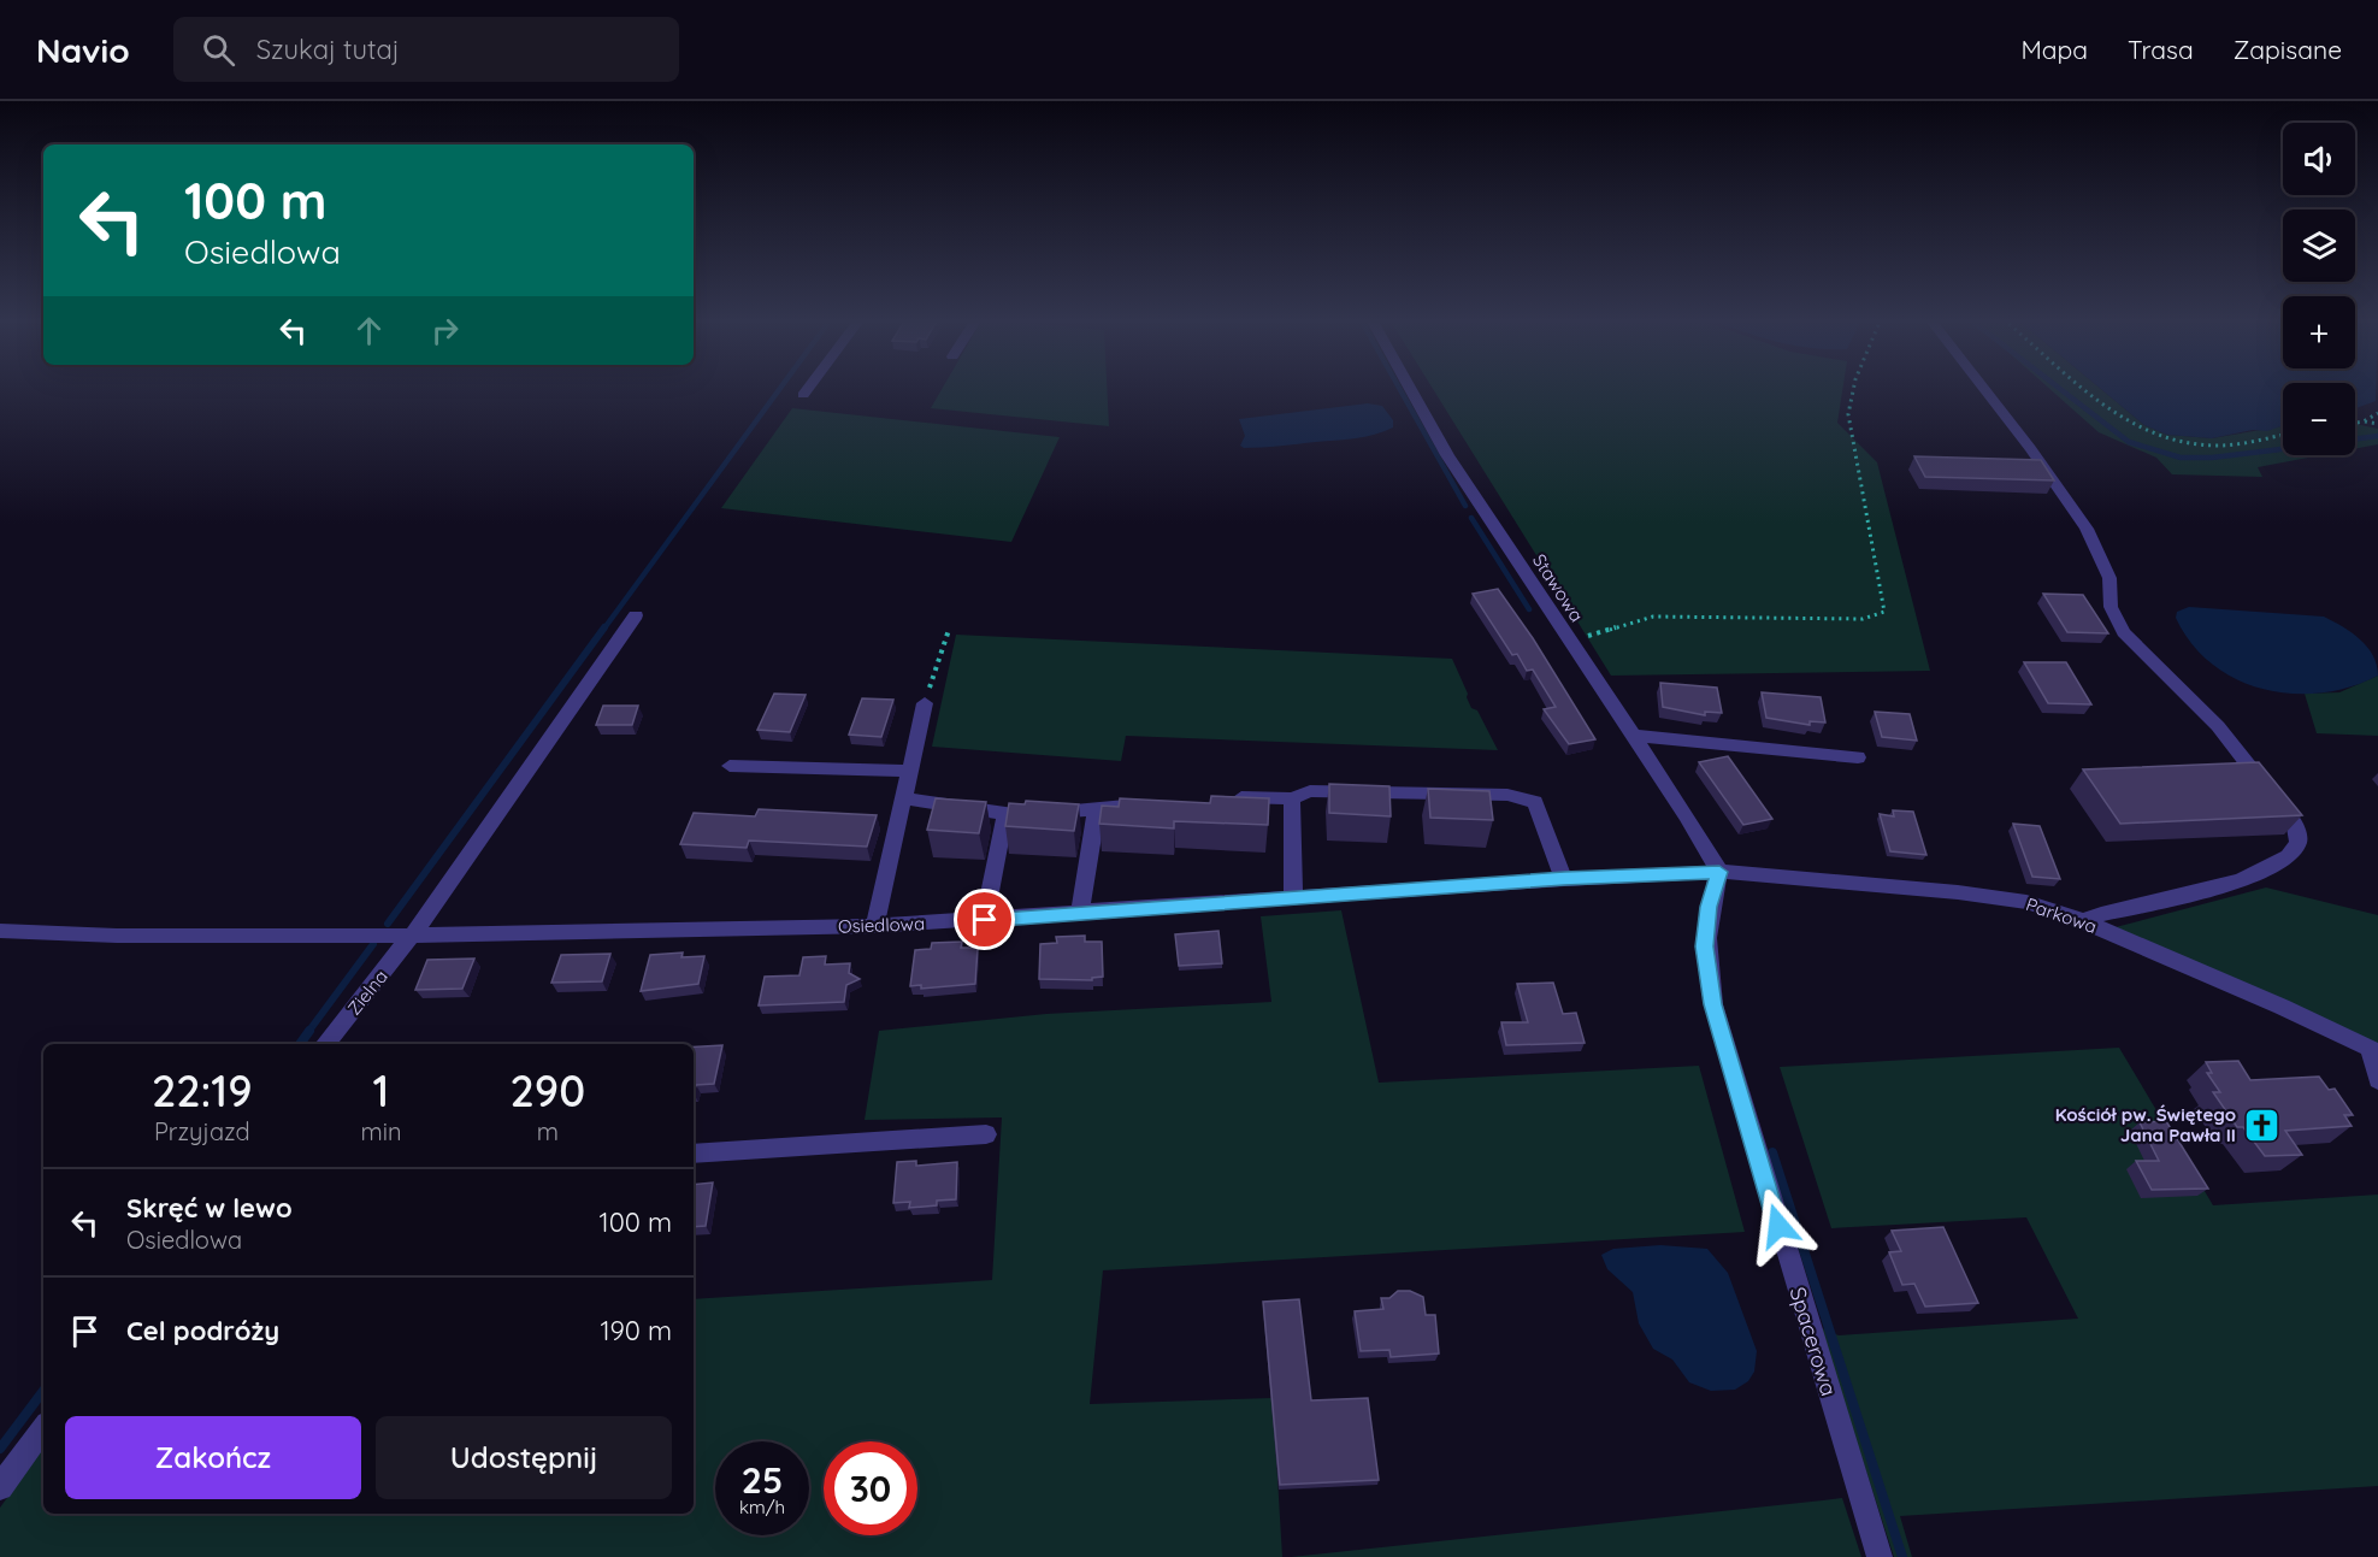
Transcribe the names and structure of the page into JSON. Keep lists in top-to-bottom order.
{
  "streets": {
    "street": [
      "Stawowa",
      "Parkowa",
      "Osiedlowa",
      "Zielna",
      "Spacerowa"
    ]
  },
  "crossings": [
    ["Stawowa", "Parkowa"],
    ["Stawowa", "Osiedlowa"],
    ["Stawowa", "Spacerowa"],
    ["Parkowa", "Osiedlowa"],
    ["Parkowa", "Spacerowa"],
    ["Osiedlowa", "Zielna"],
    ["Osiedlowa", "Spacerowa"]
  ],
  "places": {
    "church": ["Kościół pw. Świętego Jana Pawła II"]
  },
  "page": {
    "header": "Navio",
    "search": "Szukaj tutaj",
    "nav": ["Mapa", "Trasa", "Zapisane"],
    "map_buttons": ["+", "−"],
    "turn": ["100 m", "Osiedlowa"],
    "eta": [
      "22:19",
      "Przyjazd",
      "1",
      "min",
      "290",
      "m"
    ],
    "list": [
      {
        "name": "Skręć w lewo",
        "note": "Osiedlowa",
        "value": "100 m"
      },
      {
        "name": "Cel podróży",
        "value": "190 m"
      }
    ],
    "buttons": ["Zakończ", "Udostępnij"],
    "speed": "25 km/h",
    "limit": "30"
  }
}
